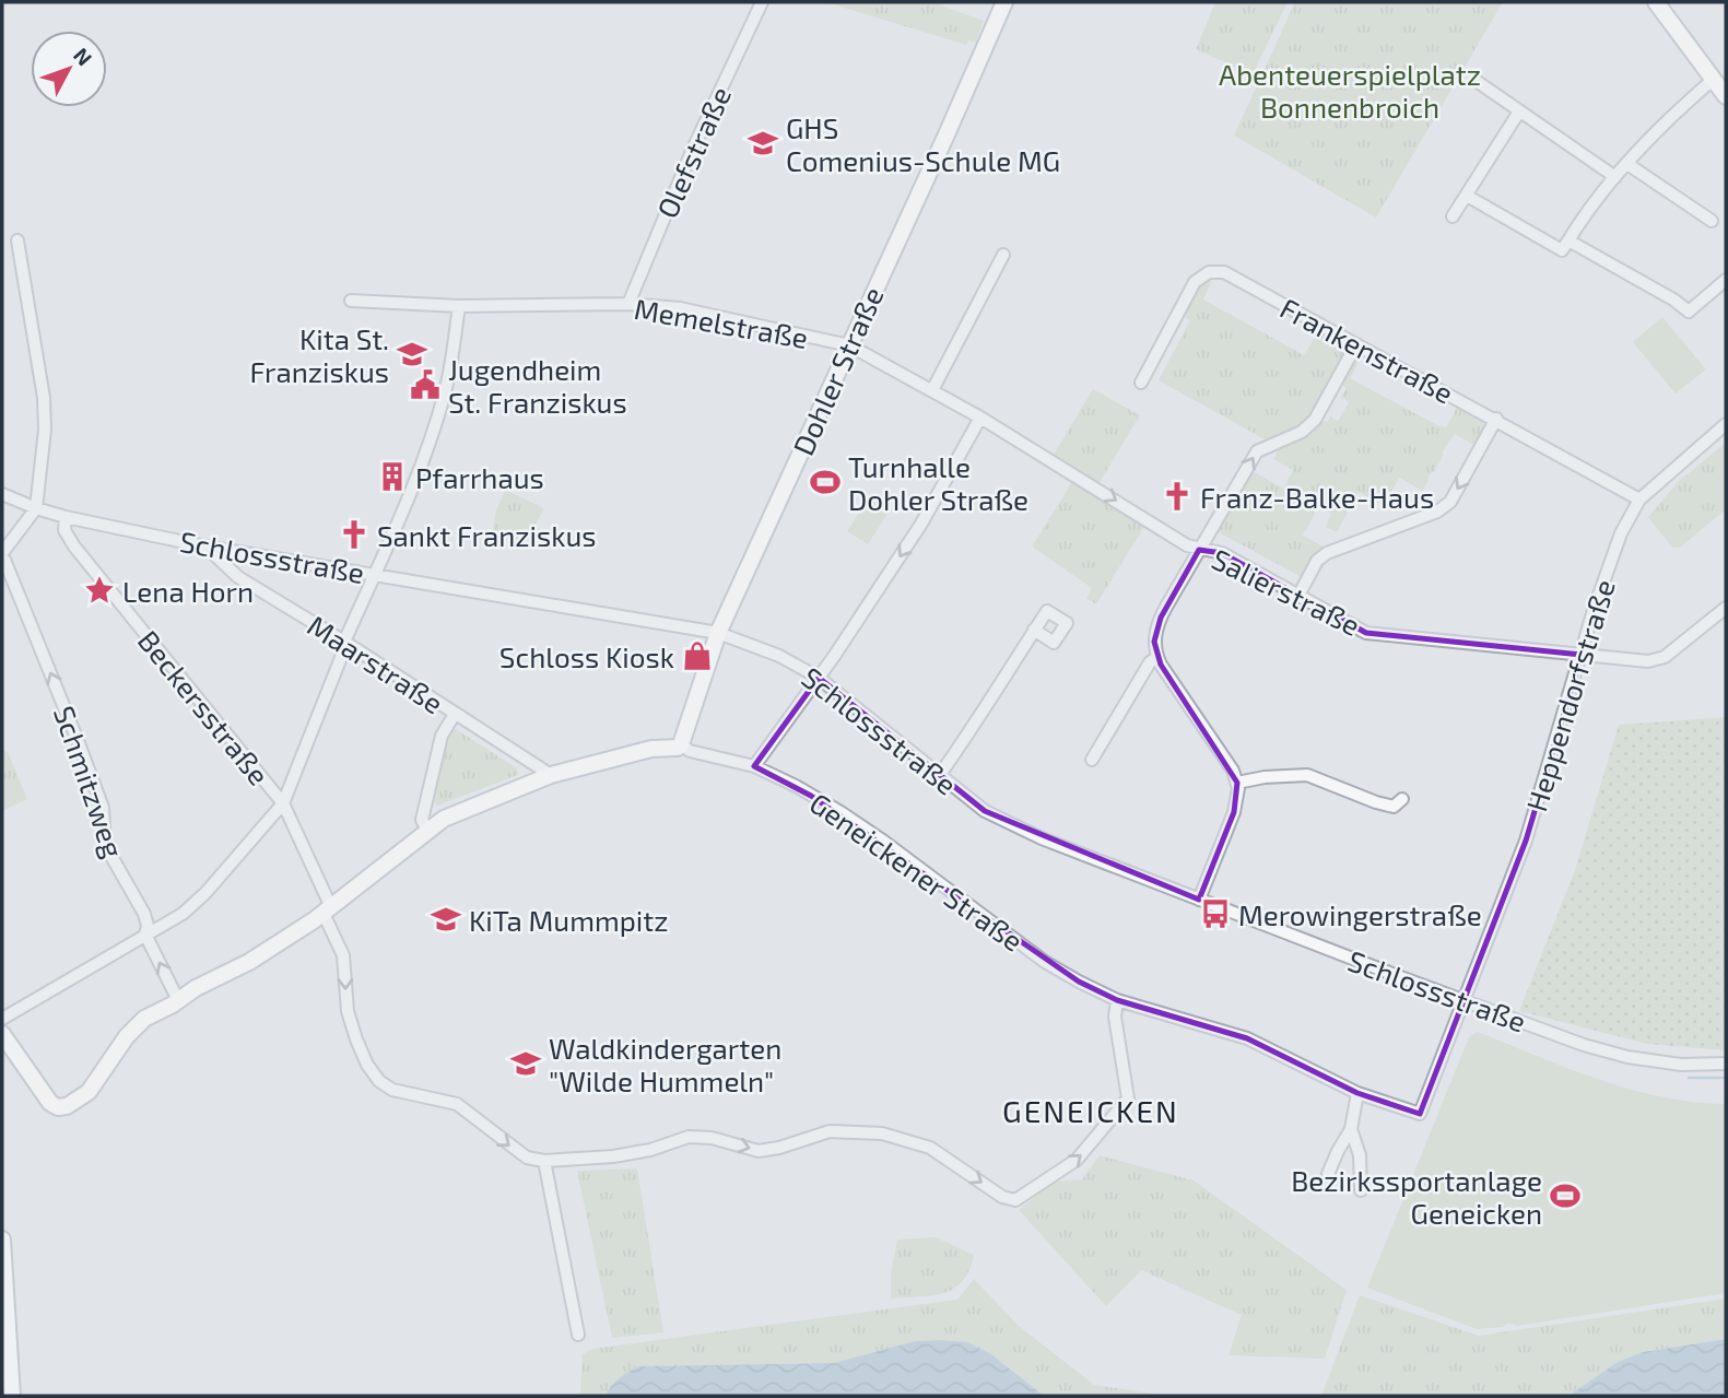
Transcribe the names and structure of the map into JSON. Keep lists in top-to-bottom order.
{
  "streets": {
    "main road": ["Dohler Straße", "Geneickener Straße"],
    "street": [
      "Olefstraße",
      "Memelstraße",
      "Frankenstraße",
      "Schlossstraße",
      "Salierstraße",
      "Maarstraße",
      "Heppendorfstraße",
      "Beckersstraße",
      "Schmitzweg"
    ]
  },
  "crossings": [
    ["Olefstraße", "Memelstraße"],
    ["Memelstraße", "Dohler Straße"],
    ["Memelstraße", "Salierstraße"],
    ["Frankenstraße", "Heppendorfstraße"],
    ["Dohler Straße", "Schlossstraße"],
    ["Dohler Straße", "Geneickener Straße"],
    ["Schlossstraße", "Maarstraße"],
    ["Schlossstraße", "Heppendorfstraße"],
    ["Schlossstraße", "Beckersstraße"],
    ["Schlossstraße", "Geneickener Straße"],
    ["Salierstraße", "Heppendorfstraße"],
    ["Maarstraße", "Geneickener Straße"],
    ["Heppendorfstraße", "Geneickener Straße"],
    ["Beckersstraße", "Geneickener Straße"],
    ["Schmitzweg", "Geneickener Straße"]
  ],
  "one_way": ["Beckersstraße", "Schmitzweg"],
  "districts": ["GENEICKEN"],
  "parks": ["Abenteuerspielplatz Bonnenbroich"],
  "places": {
    "school or university": [
      "GHS Comenius-Schule MG",
      "Kita St. Franziskus",
      "KiTa Mummpitz",
      "Waldkindergarten \"Wilde Hummeln\""
    ],
    "public building": ["Jugendheim St. Franziskus"],
    "building": ["Pfarrhaus"],
    "sports": ["Turnhalle Dohler Straße", "Bezirkssportanlage Geneicken"],
    "church": ["Franz-Balke-Haus", "Sankt Franziskus"],
    "place": ["Lena Horn"],
    "shop": ["Schloss Kiosk"],
    "bus stop": ["Merowingerstraße"]
  },
  "north": "top right"
}
